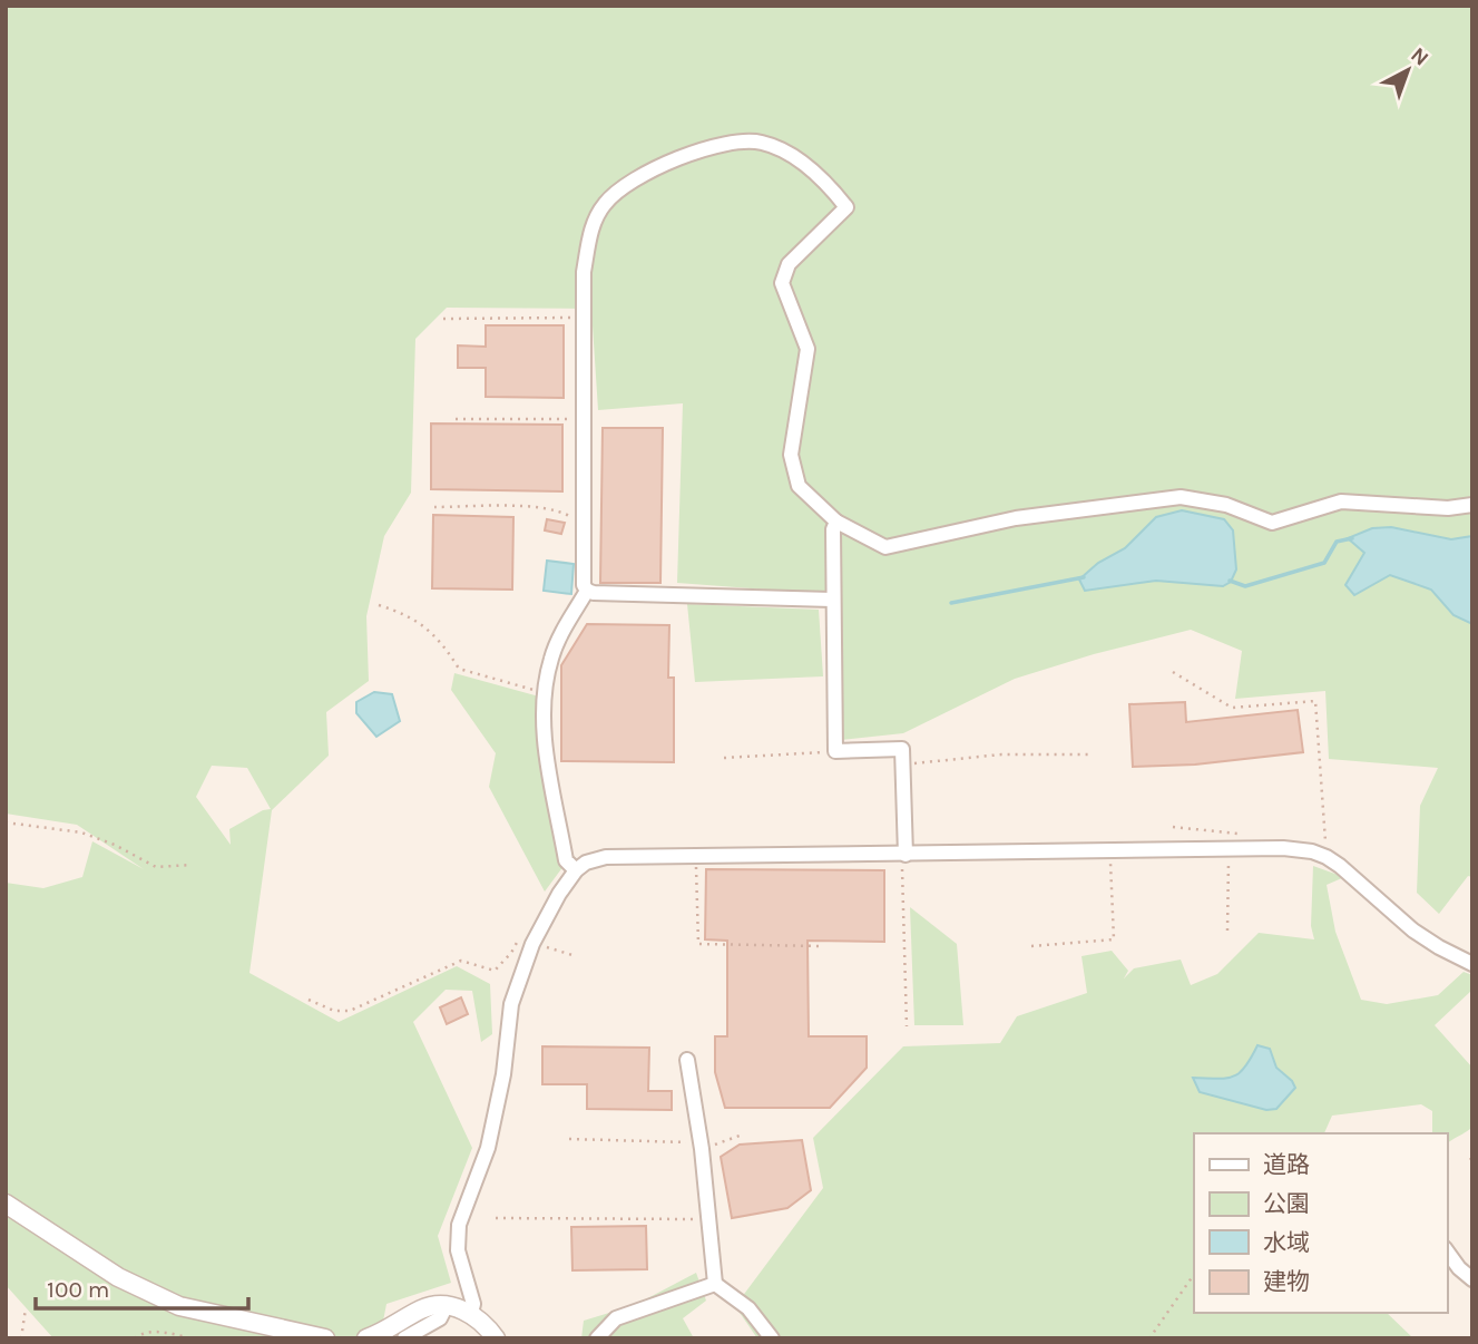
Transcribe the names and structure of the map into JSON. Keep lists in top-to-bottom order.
{
  "legend": [
    "道路",
    "公園",
    "水域",
    "建物"
  ],
  "scale_bar": "100 m",
  "north": "top right"
}
